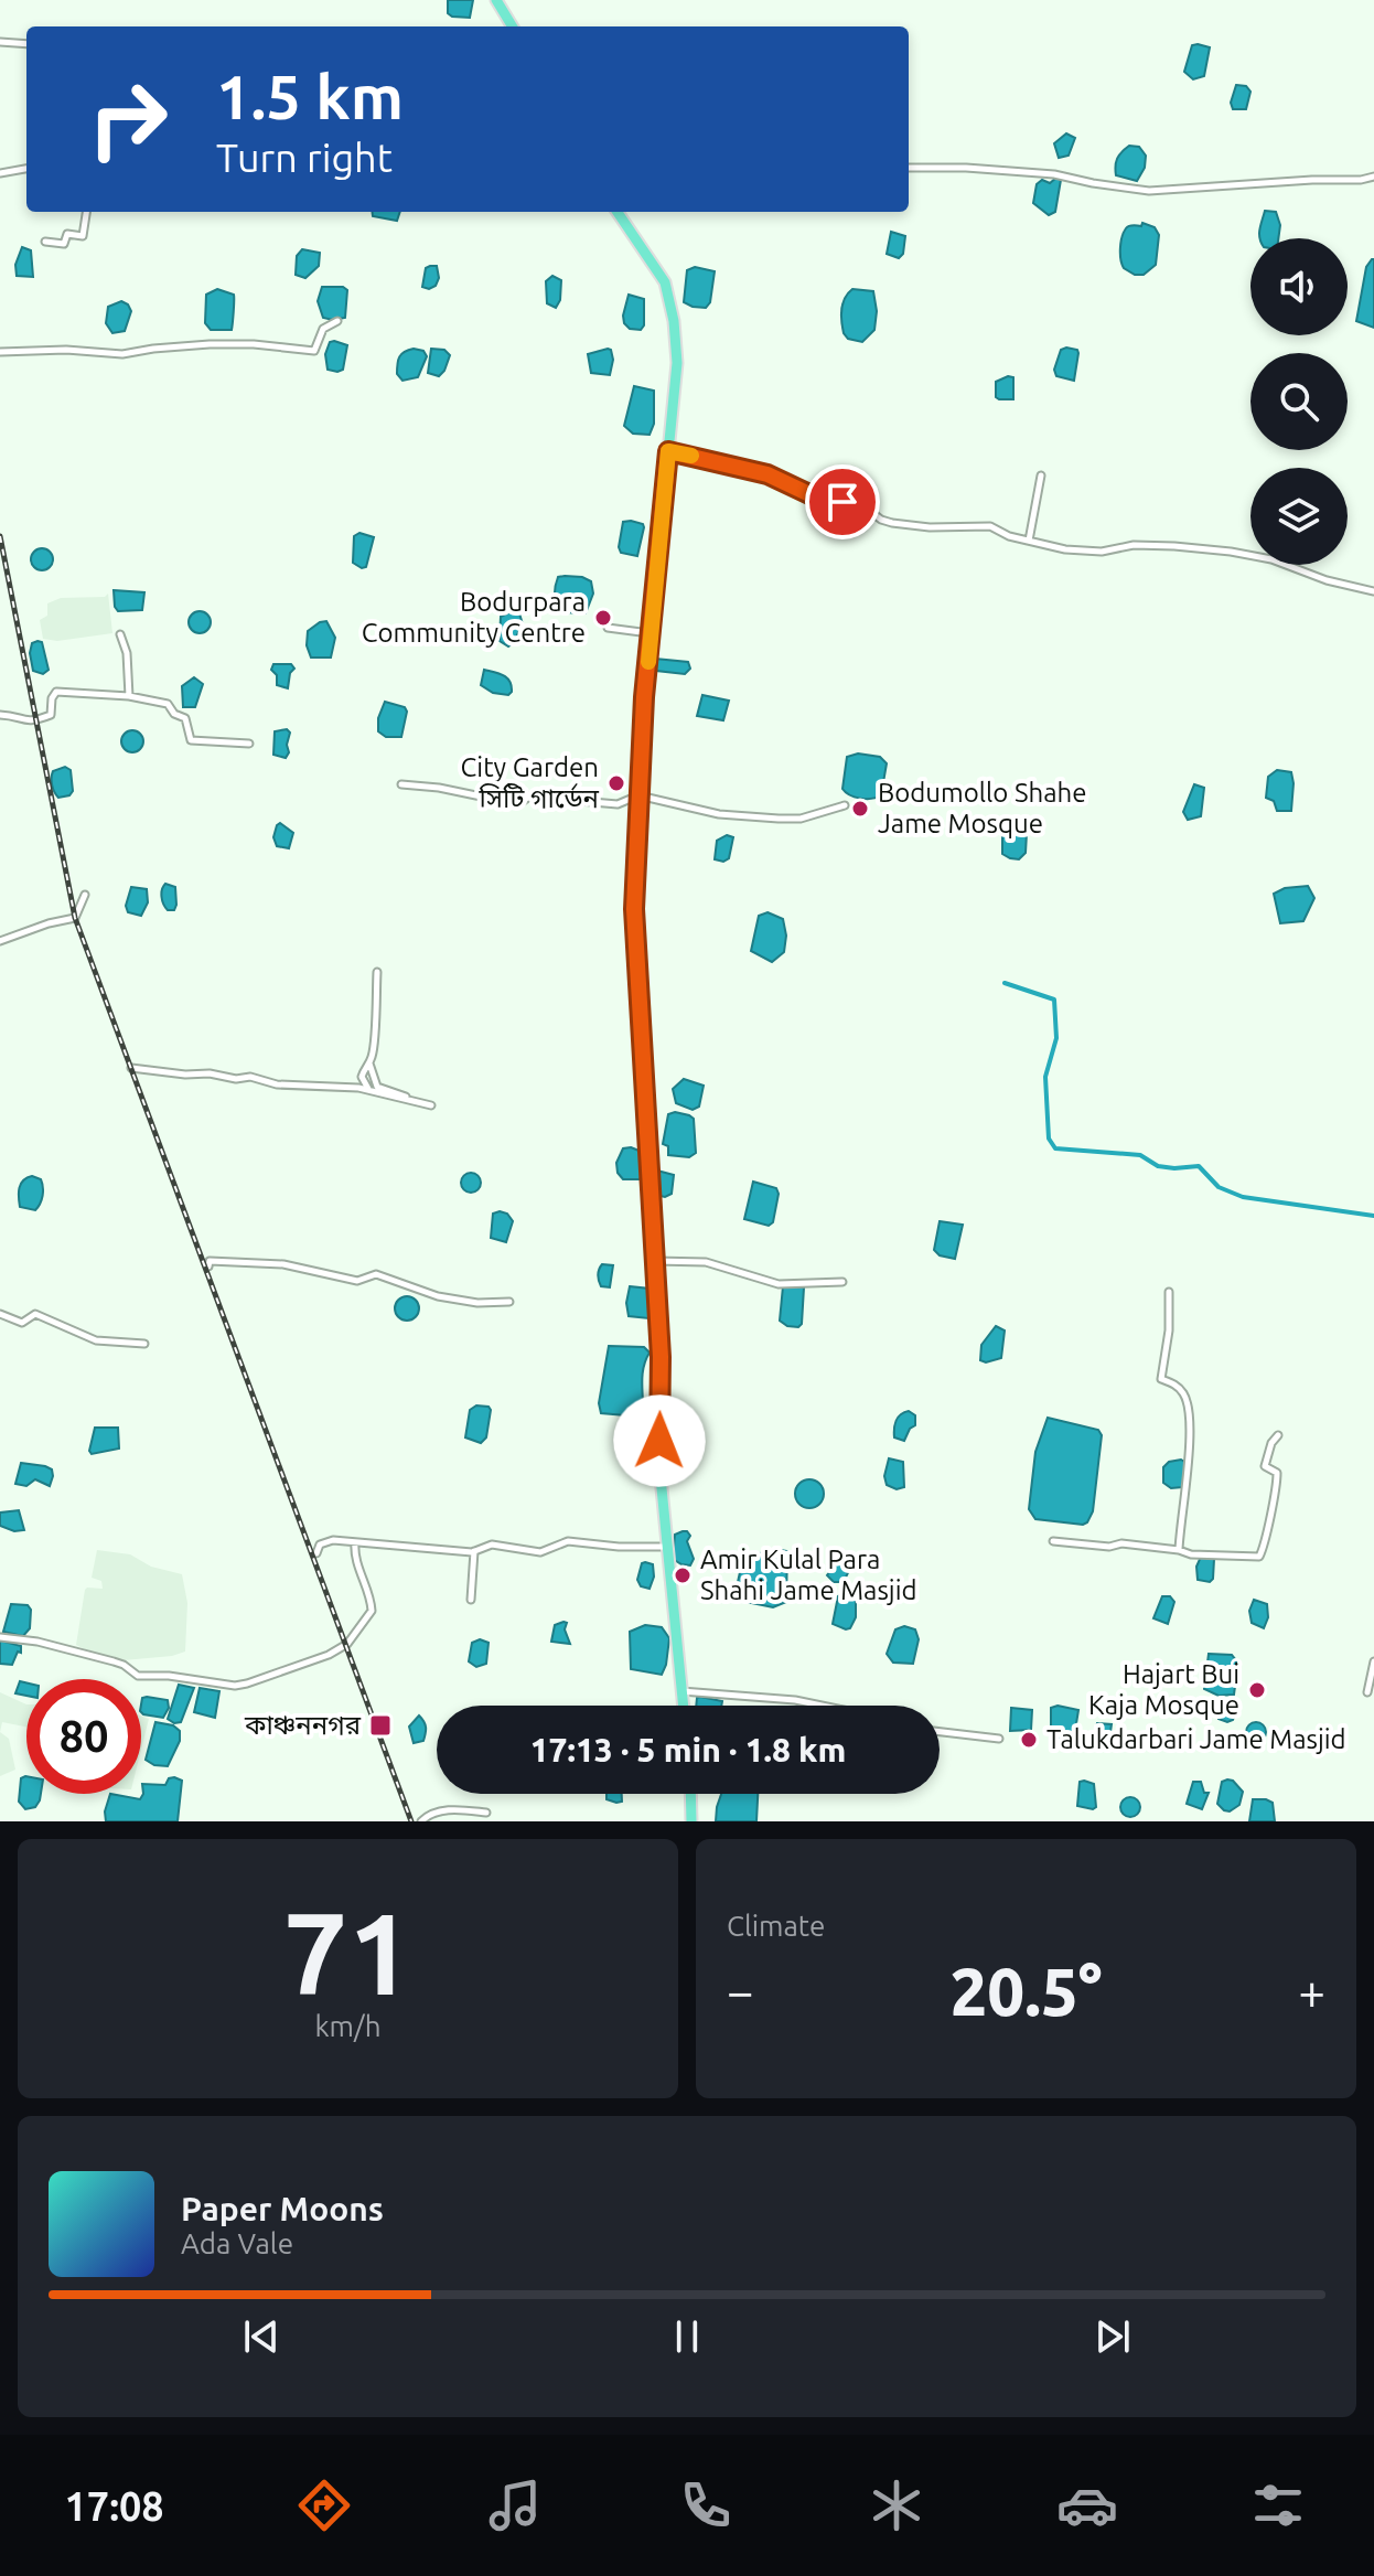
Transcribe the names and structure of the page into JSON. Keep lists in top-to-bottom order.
{
  "places": {
    "other": [
      "Bodurpara Community Centre",
      "City Garden সিটি গার্ডেন",
      "Bodumollo Shahe Jame Mosque",
      "Amir Kulal Para Shahi Jame Masjid",
      "Hajart Bui Kaja Mosque",
      "Talukdarbari Jame Masjid"
    ],
    "transit": ["কাঞ্চননগর"]
  },
  "page": {
    "turn": ["1.5 km", "Turn right"],
    "limit": "80",
    "trip": "17:13 · 5 min · 1.8 km",
    "tile": [
      ["71", "km/h"],
      "Climate"
    ],
    "heat": ["−", "20.5°", "+"],
    "song": ["Paper Moons", "Ada Vale"],
    "tabs": "17:08"
  }
}
